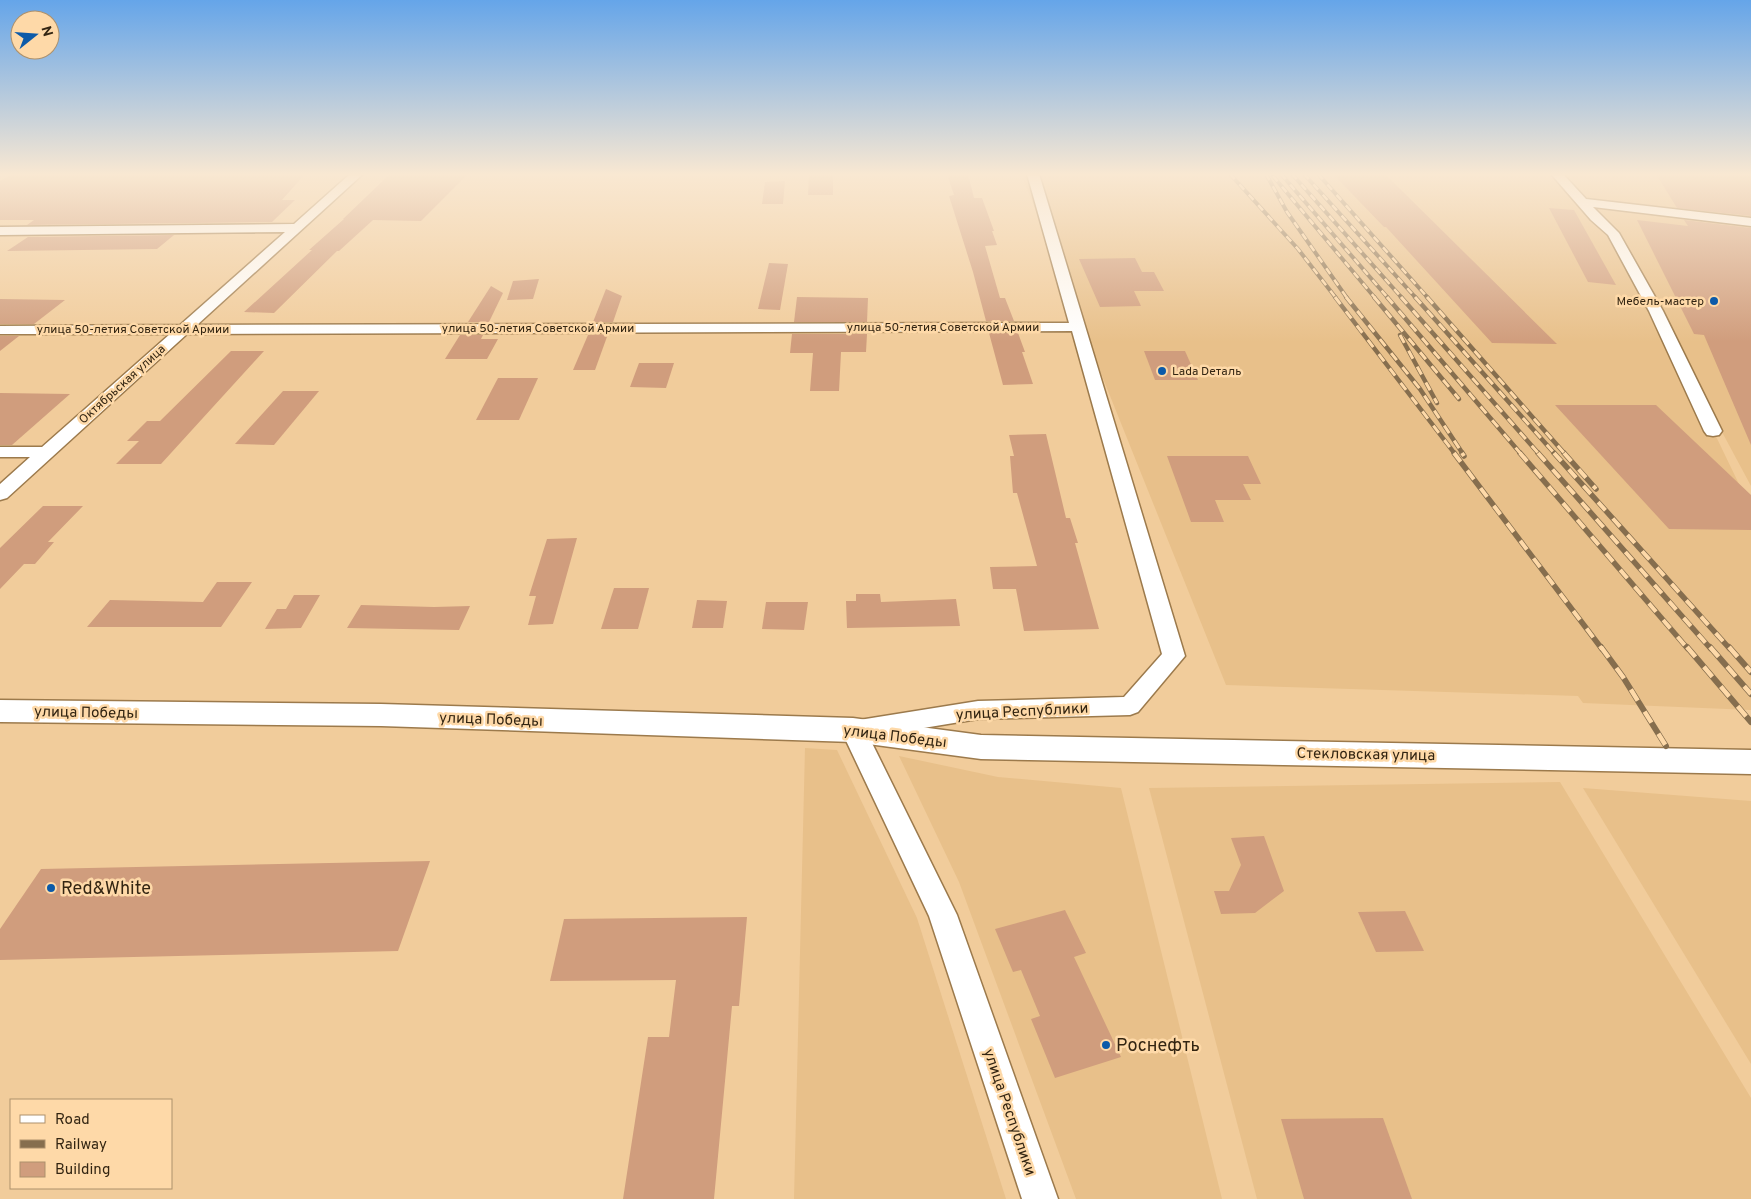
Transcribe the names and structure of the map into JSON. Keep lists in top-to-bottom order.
{
  "streets": {
    "street": [
      "улица 50-летия Советской Армии",
      "Октябрьская улица",
      "улица Республики",
      "улица Победы",
      "Стекловская улица"
    ]
  },
  "crossings": [
    ["улица 50-летия Советской Армии", "Октябрьская улица"],
    ["улица 50-летия Советской Армии", "улица Республики"],
    ["улица Республики", "улица Победы"],
    ["улица Победы", "Стекловская улица"]
  ],
  "places": [
    "Мебель-мастер",
    "Lada Dеталь",
    "Red&White",
    "Роснефть"
  ],
  "legend": ["Road", "Railway", "Building"],
  "north": "right"
}
